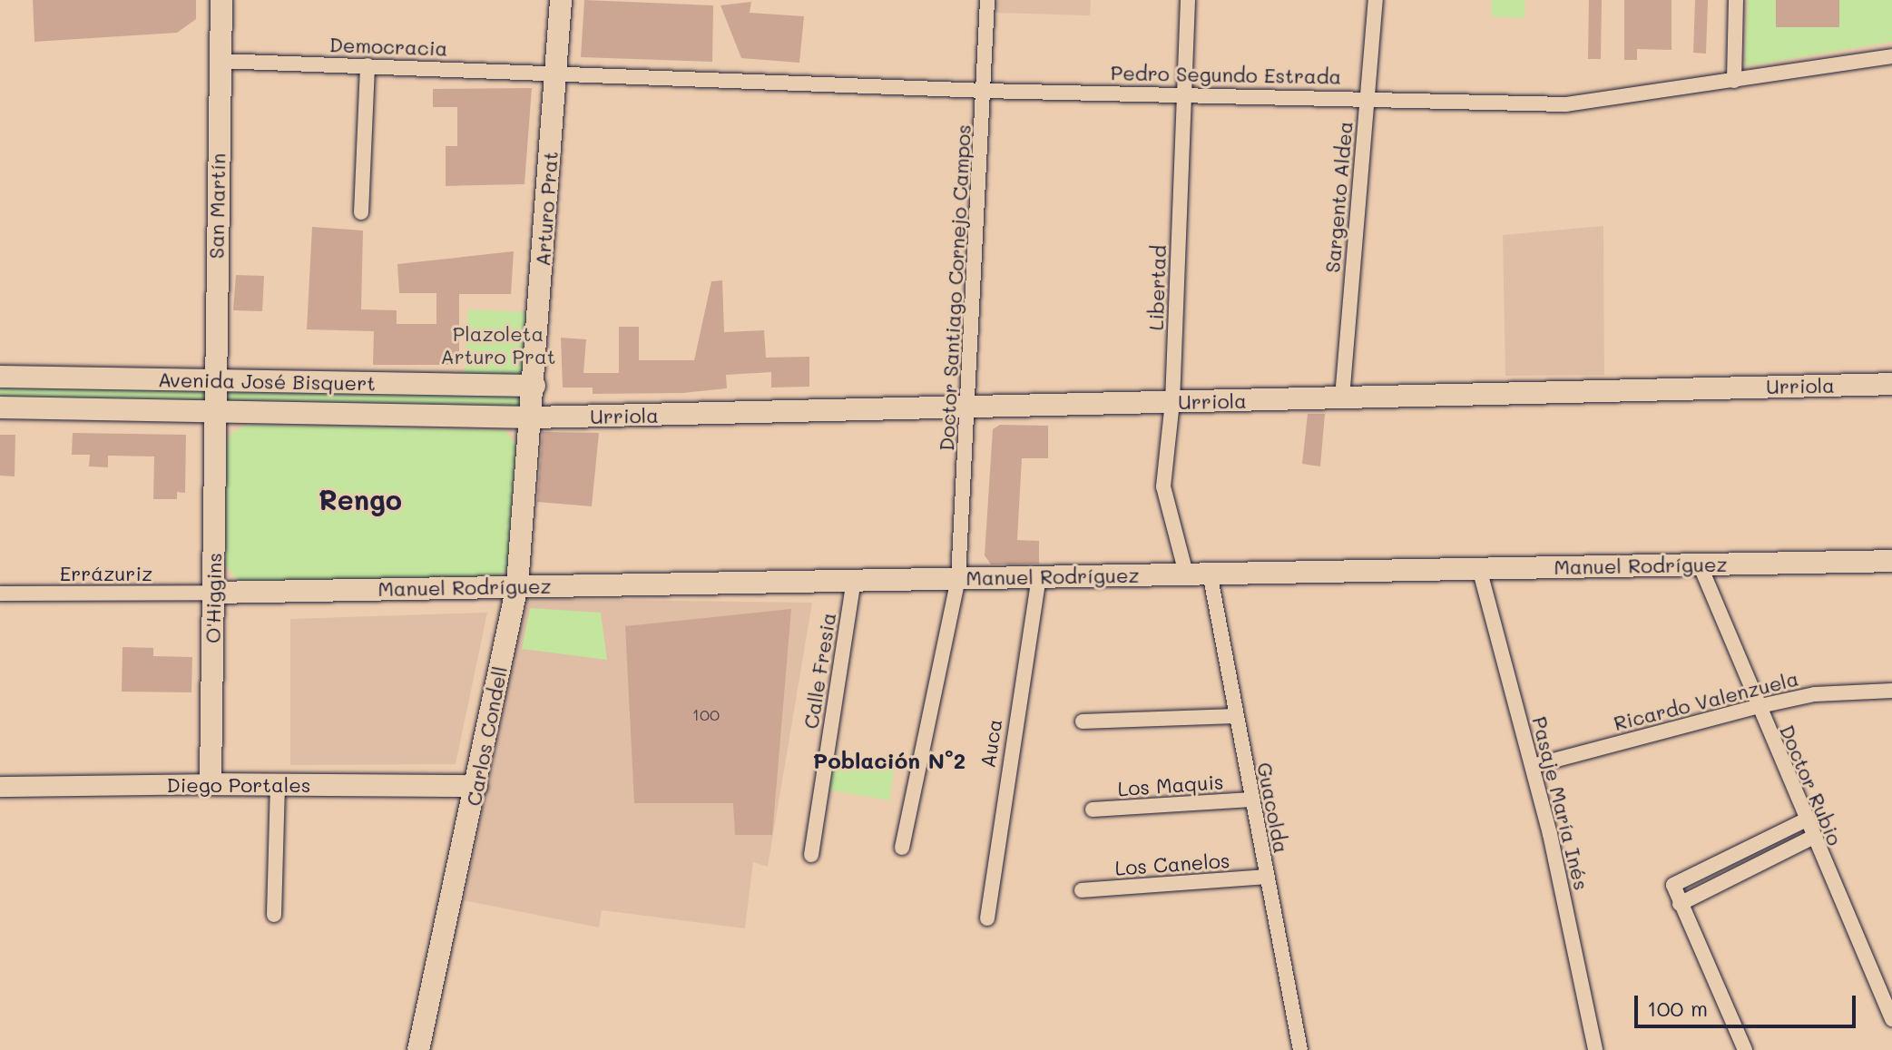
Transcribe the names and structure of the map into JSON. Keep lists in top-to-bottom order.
{
  "streets": {
    "main road": [
      "San Martín",
      "Arturo Prat",
      "Avenida José Bisquert",
      "Urriola",
      "Manuel Rodríguez",
      "O'Higgins",
      "Carlos Condell",
      "Diego Portales"
    ],
    "street": [
      "Democracia",
      "Pedro Segundo Estrada",
      "Sargento Aldea",
      "Doctor Santiago Cornejo Campos",
      "Libertad",
      "Errázuriz",
      "Calle Fresia",
      "Ricardo Valenzuela",
      "Auca",
      "Los Maquis",
      "Doctor Rubio",
      "Pasaje María Inés",
      "Guacolda",
      "Los Canelos"
    ]
  },
  "crossings": [
    ["Democracia", "Pedro Segundo Estrada"],
    ["Democracia", "San Martín"],
    ["Democracia", "Arturo Prat"],
    ["Pedro Segundo Estrada", "Sargento Aldea"],
    ["Pedro Segundo Estrada", "Arturo Prat"],
    ["Pedro Segundo Estrada", "Doctor Santiago Cornejo Campos"],
    ["Pedro Segundo Estrada", "Libertad"],
    ["Sargento Aldea", "Urriola"],
    ["San Martín", "Avenida José Bisquert"],
    ["San Martín", "O'Higgins"],
    ["Arturo Prat", "Avenida José Bisquert"],
    ["Arturo Prat", "Urriola"],
    ["Arturo Prat", "Carlos Condell"],
    ["Doctor Santiago Cornejo Campos", "Urriola"],
    ["Doctor Santiago Cornejo Campos", "Manuel Rodríguez"],
    ["Libertad", "Urriola"],
    ["Libertad", "Manuel Rodríguez"],
    ["Avenida José Bisquert", "Urriola"],
    ["Avenida José Bisquert", "O'Higgins"],
    ["Avenida José Bisquert", "Carlos Condell"],
    ["Urriola", "Carlos Condell"],
    ["Manuel Rodríguez", "Errázuriz"],
    ["Manuel Rodríguez", "O'Higgins"],
    ["Manuel Rodríguez", "Calle Fresia"],
    ["Manuel Rodríguez", "Carlos Condell"],
    ["Manuel Rodríguez", "Auca"],
    ["Manuel Rodríguez", "Doctor Rubio"],
    ["Manuel Rodríguez", "Pasaje María Inés"],
    ["Manuel Rodríguez", "Guacolda"],
    ["Errázuriz", "O'Higgins"],
    ["O'Higgins", "Diego Portales"],
    ["Ricardo Valenzuela", "Doctor Rubio"],
    ["Ricardo Valenzuela", "Pasaje María Inés"],
    ["Carlos Condell", "Diego Portales"],
    ["Los Maquis", "Guacolda"],
    ["Guacolda", "Los Canelos"]
  ],
  "districts": ["Rengo", "Población N°2"],
  "parks": ["Plazoleta Arturo Prat"],
  "house_numbers": ["100"],
  "scale_bar": "100 m"
}
